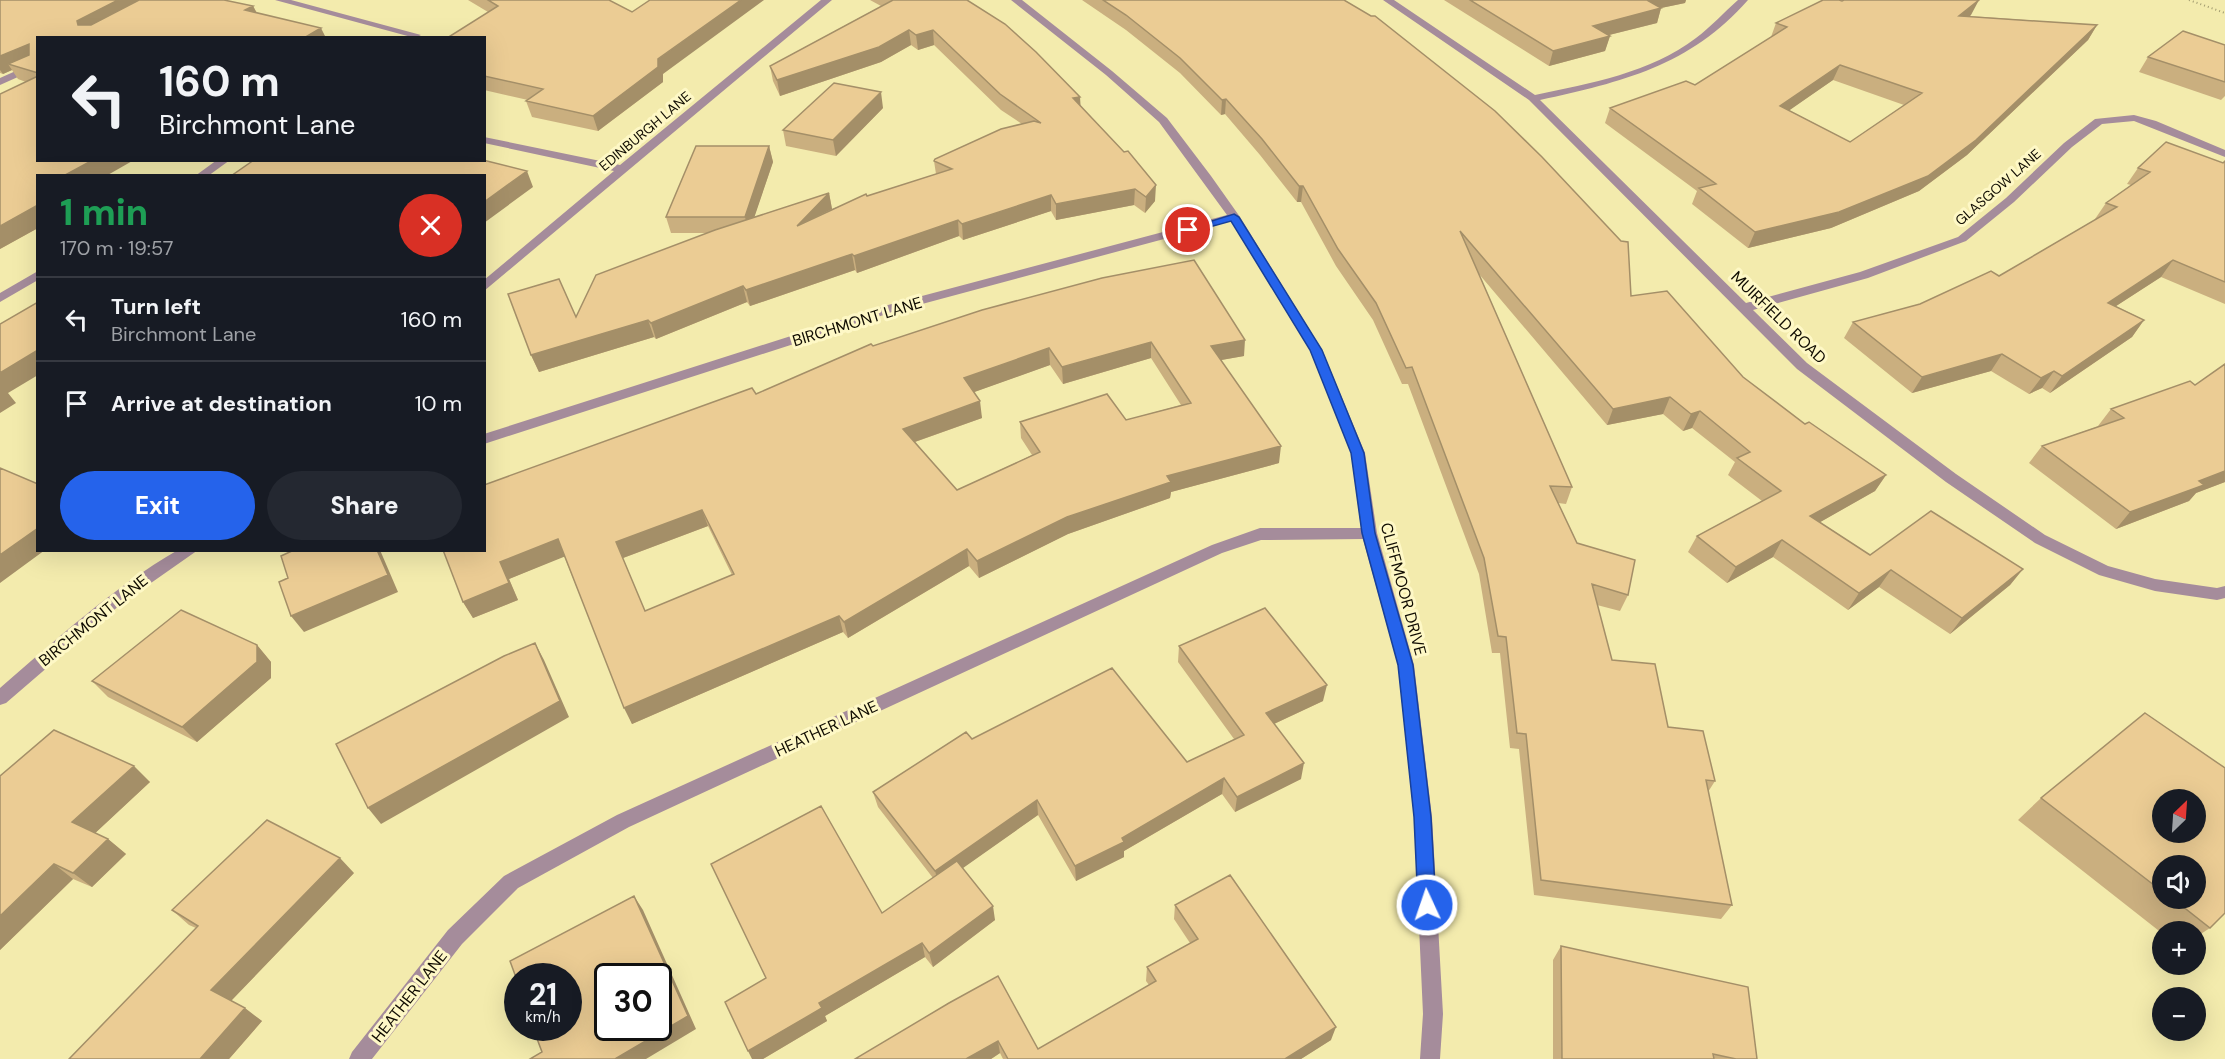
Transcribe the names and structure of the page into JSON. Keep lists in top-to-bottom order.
{
  "streets": {
    "street": [
      "EDINBURGH LANE",
      "GLASGOW LANE",
      "MUIRFIELD ROAD",
      "BIRCHMONT LANE",
      "CLIFFMOOR DRIVE",
      "HEATHER LANE"
    ]
  },
  "crossings": [
    ["GLASGOW LANE", "MUIRFIELD ROAD"],
    ["BIRCHMONT LANE", "CLIFFMOOR DRIVE"],
    ["CLIFFMOOR DRIVE", "HEATHER LANE"]
  ],
  "north": "top right",
  "page": {
    "turn": ["160 m", "Birchmont Lane"],
    "heading": ["1 min", "170 m · 19:57"],
    "list": [
      {
        "name": "Turn left",
        "note": "Birchmont Lane",
        "value": "160 m"
      },
      {
        "name": "Arrive at destination",
        "value": "10 m"
      }
    ],
    "buttons": ["Exit", "Share"],
    "map_buttons": ["+", "−"],
    "speed": "21 km/h",
    "limit": "30"
  }
}
